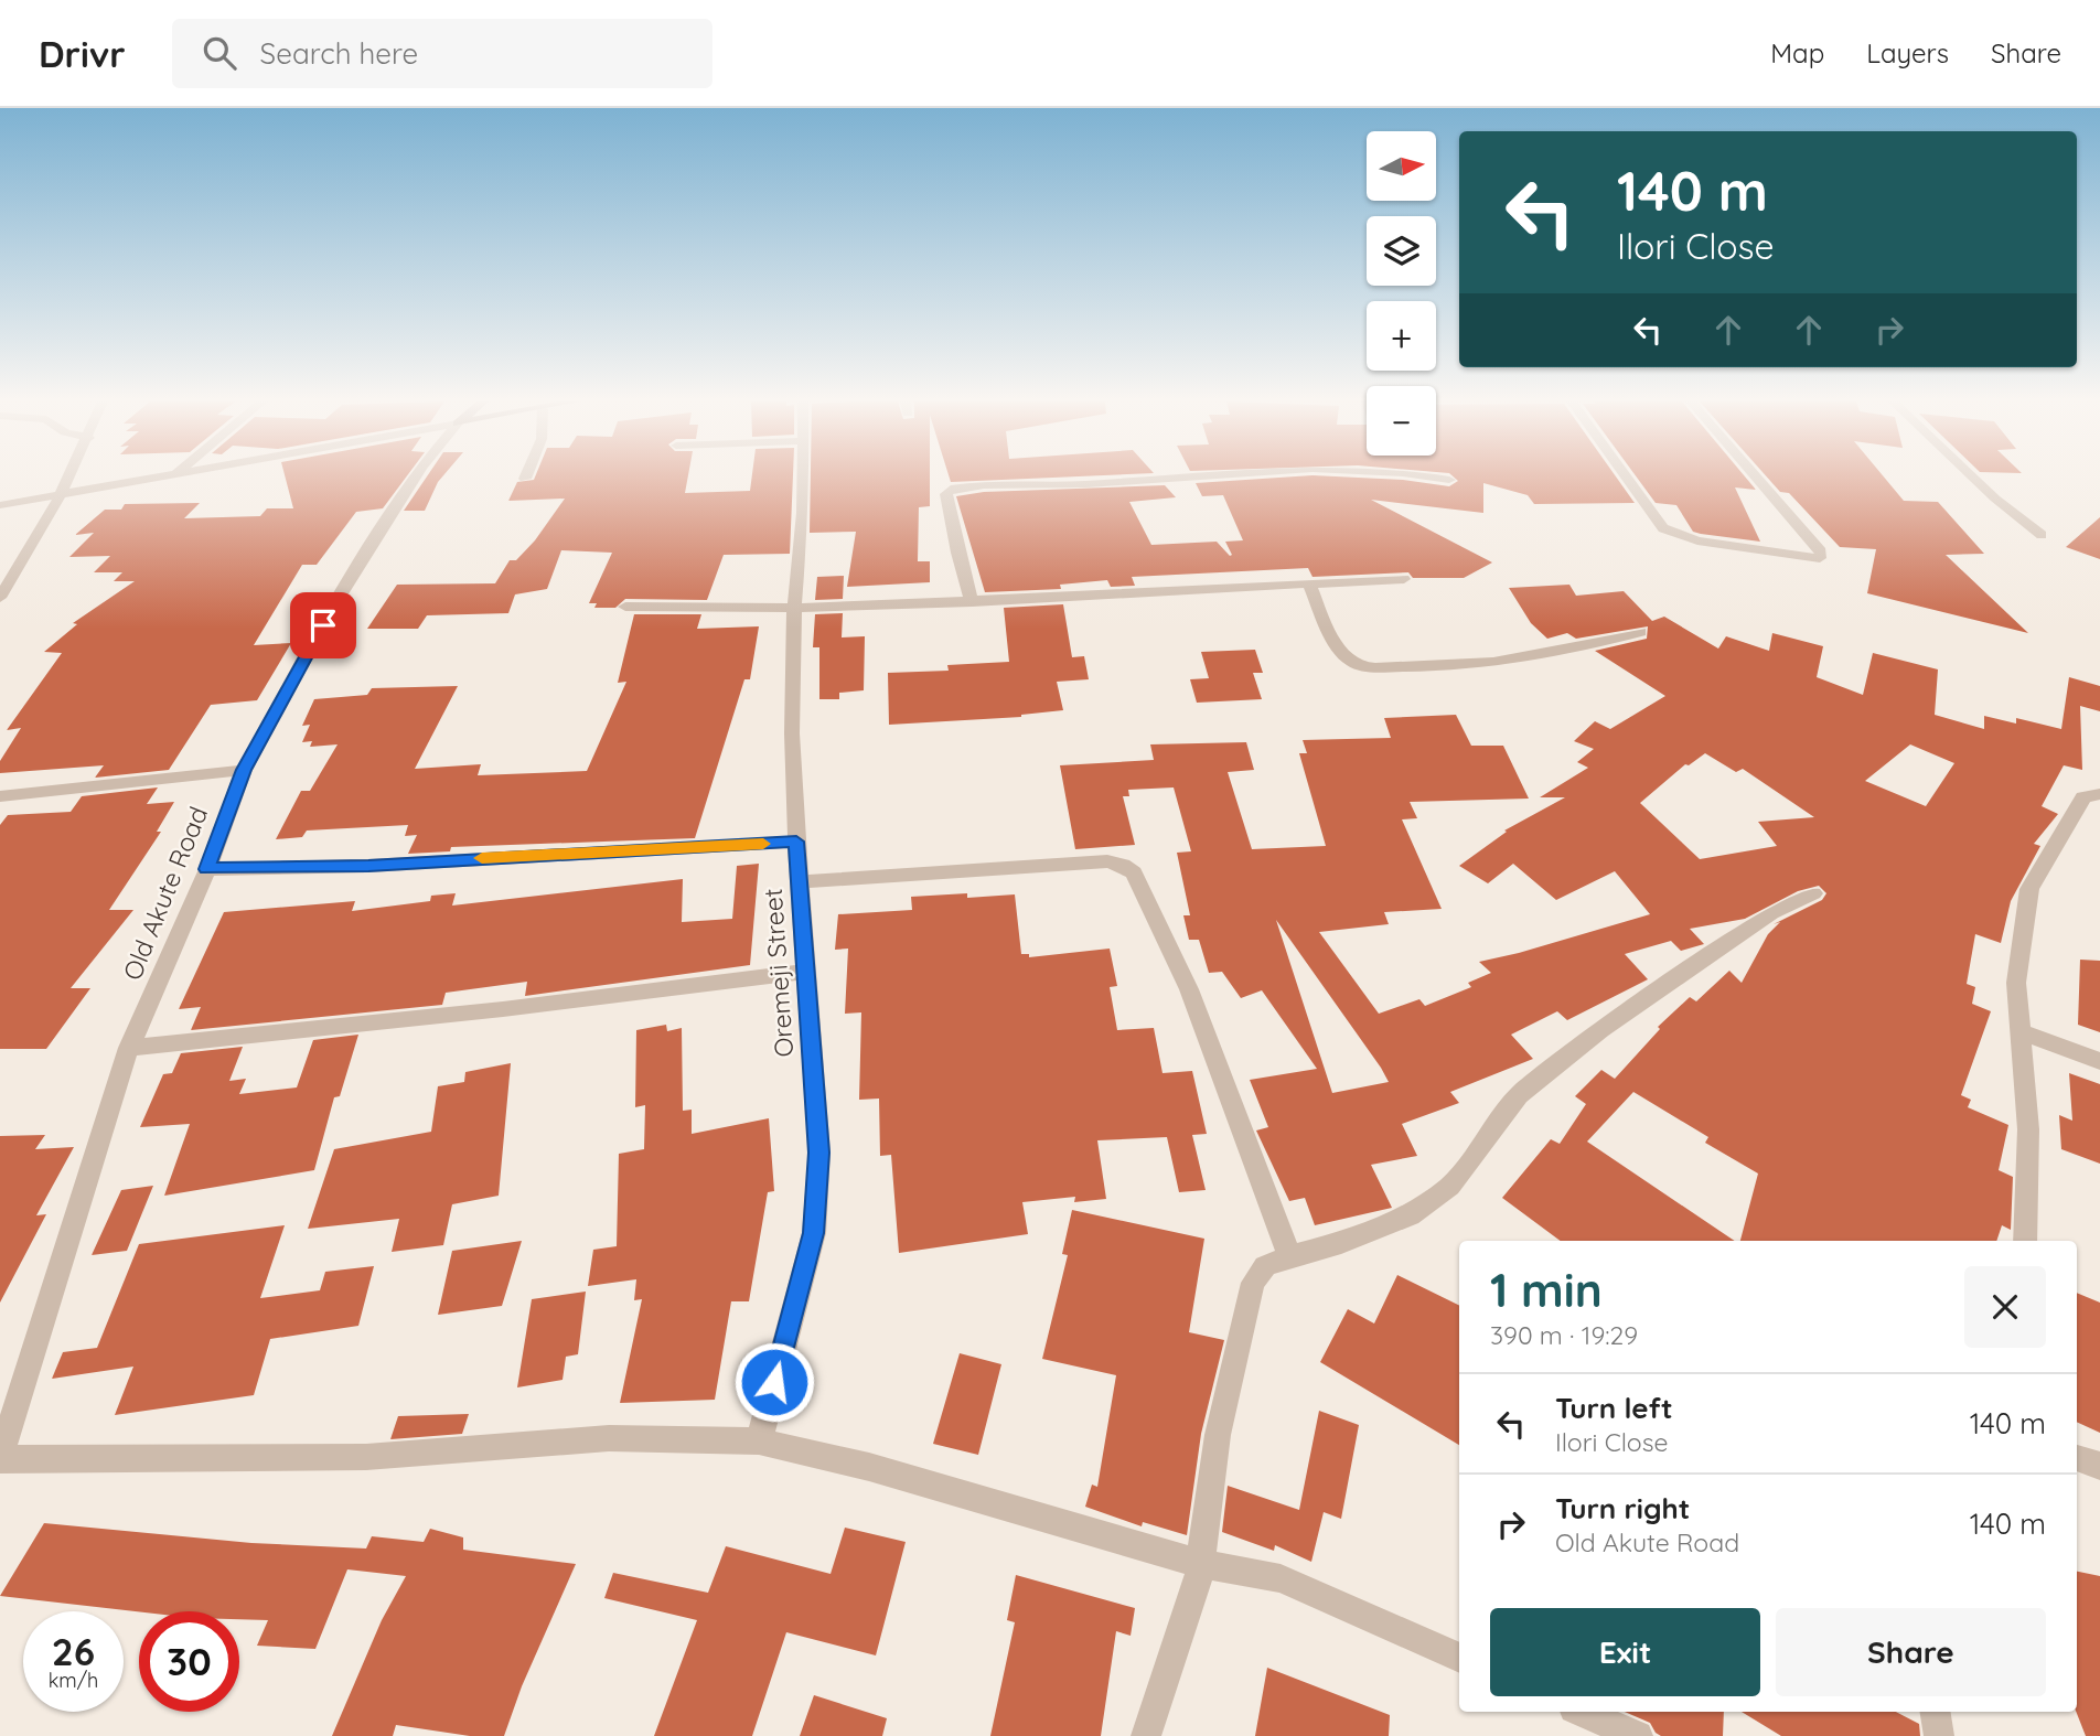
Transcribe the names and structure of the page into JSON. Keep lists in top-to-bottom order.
{
  "streets": {
    "street": ["Old Akute Road", "Oremeji Street"]
  },
  "north": "right",
  "page": {
    "header": "Drivr",
    "search": "Search here",
    "nav": ["Map", "Layers", "Share"],
    "map_buttons": ["+", "−"],
    "turn": ["140 m", "Ilori Close"],
    "heading": ["1 min", "390 m · 19:29"],
    "list": [
      {
        "name": "Turn left",
        "note": "Ilori Close",
        "value": "140 m"
      },
      {
        "name": "Turn right",
        "note": "Old Akute Road",
        "value": "140 m"
      }
    ],
    "buttons": ["Exit", "Share"],
    "speed": "26 km/h",
    "limit": "30"
  }
}
